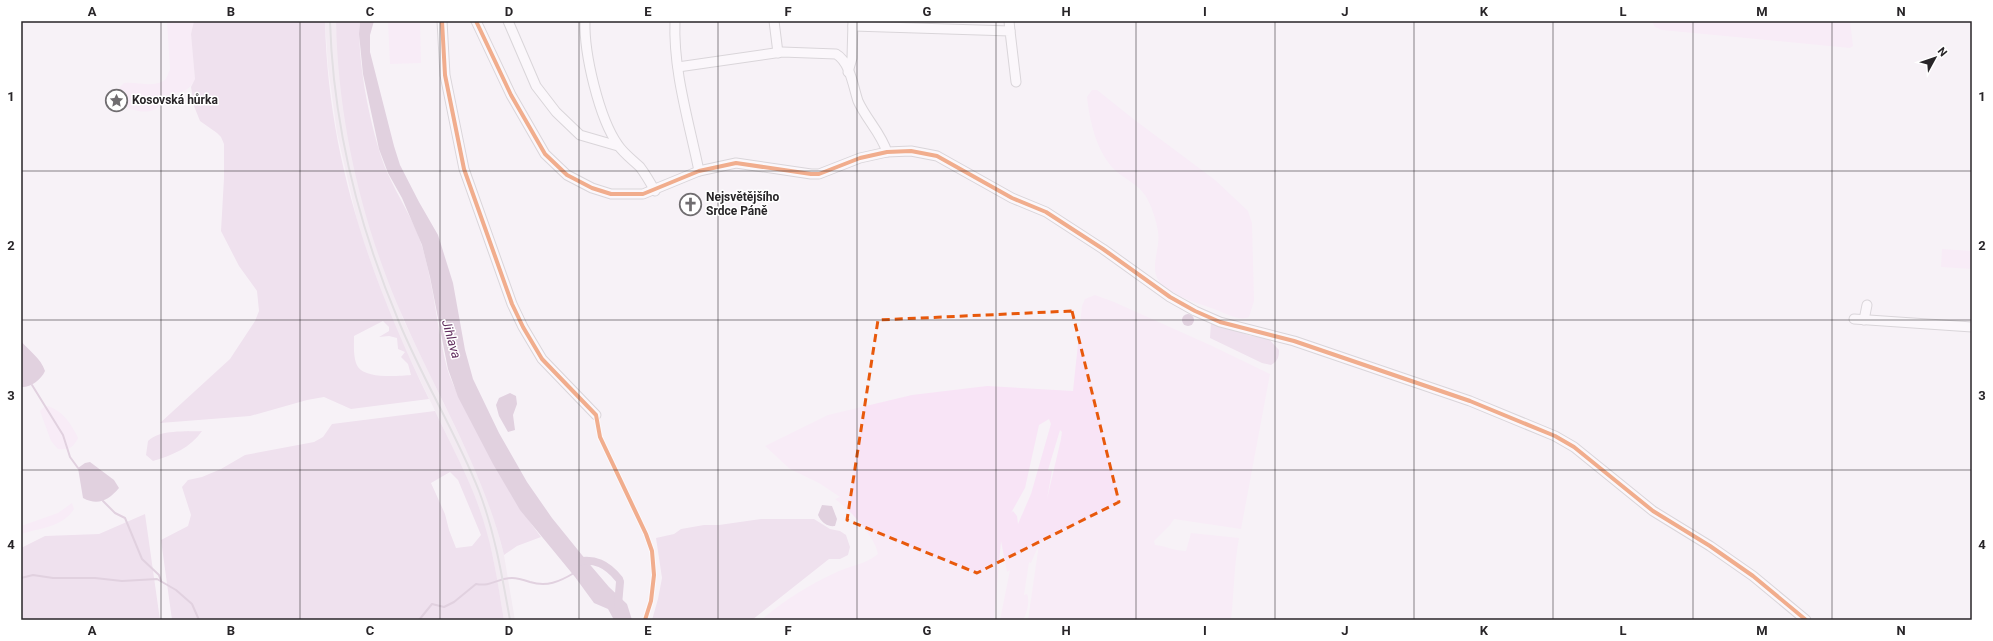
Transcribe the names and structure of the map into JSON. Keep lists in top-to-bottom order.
{
  "water": ["Jihlava"],
  "places": {
    "place": ["Kosovská hůrka"],
    "church": ["Nejsvětějšího Srdce Páně"]
  },
  "north": "top right",
  "grid": {
    "columns": [
      "A",
      "B",
      "C",
      "D",
      "E",
      "F",
      "G",
      "H",
      "I",
      "J",
      "K",
      "L",
      "M",
      "N"
    ],
    "rows": [
      "1",
      "2",
      "3",
      "4"
    ]
  }
}
